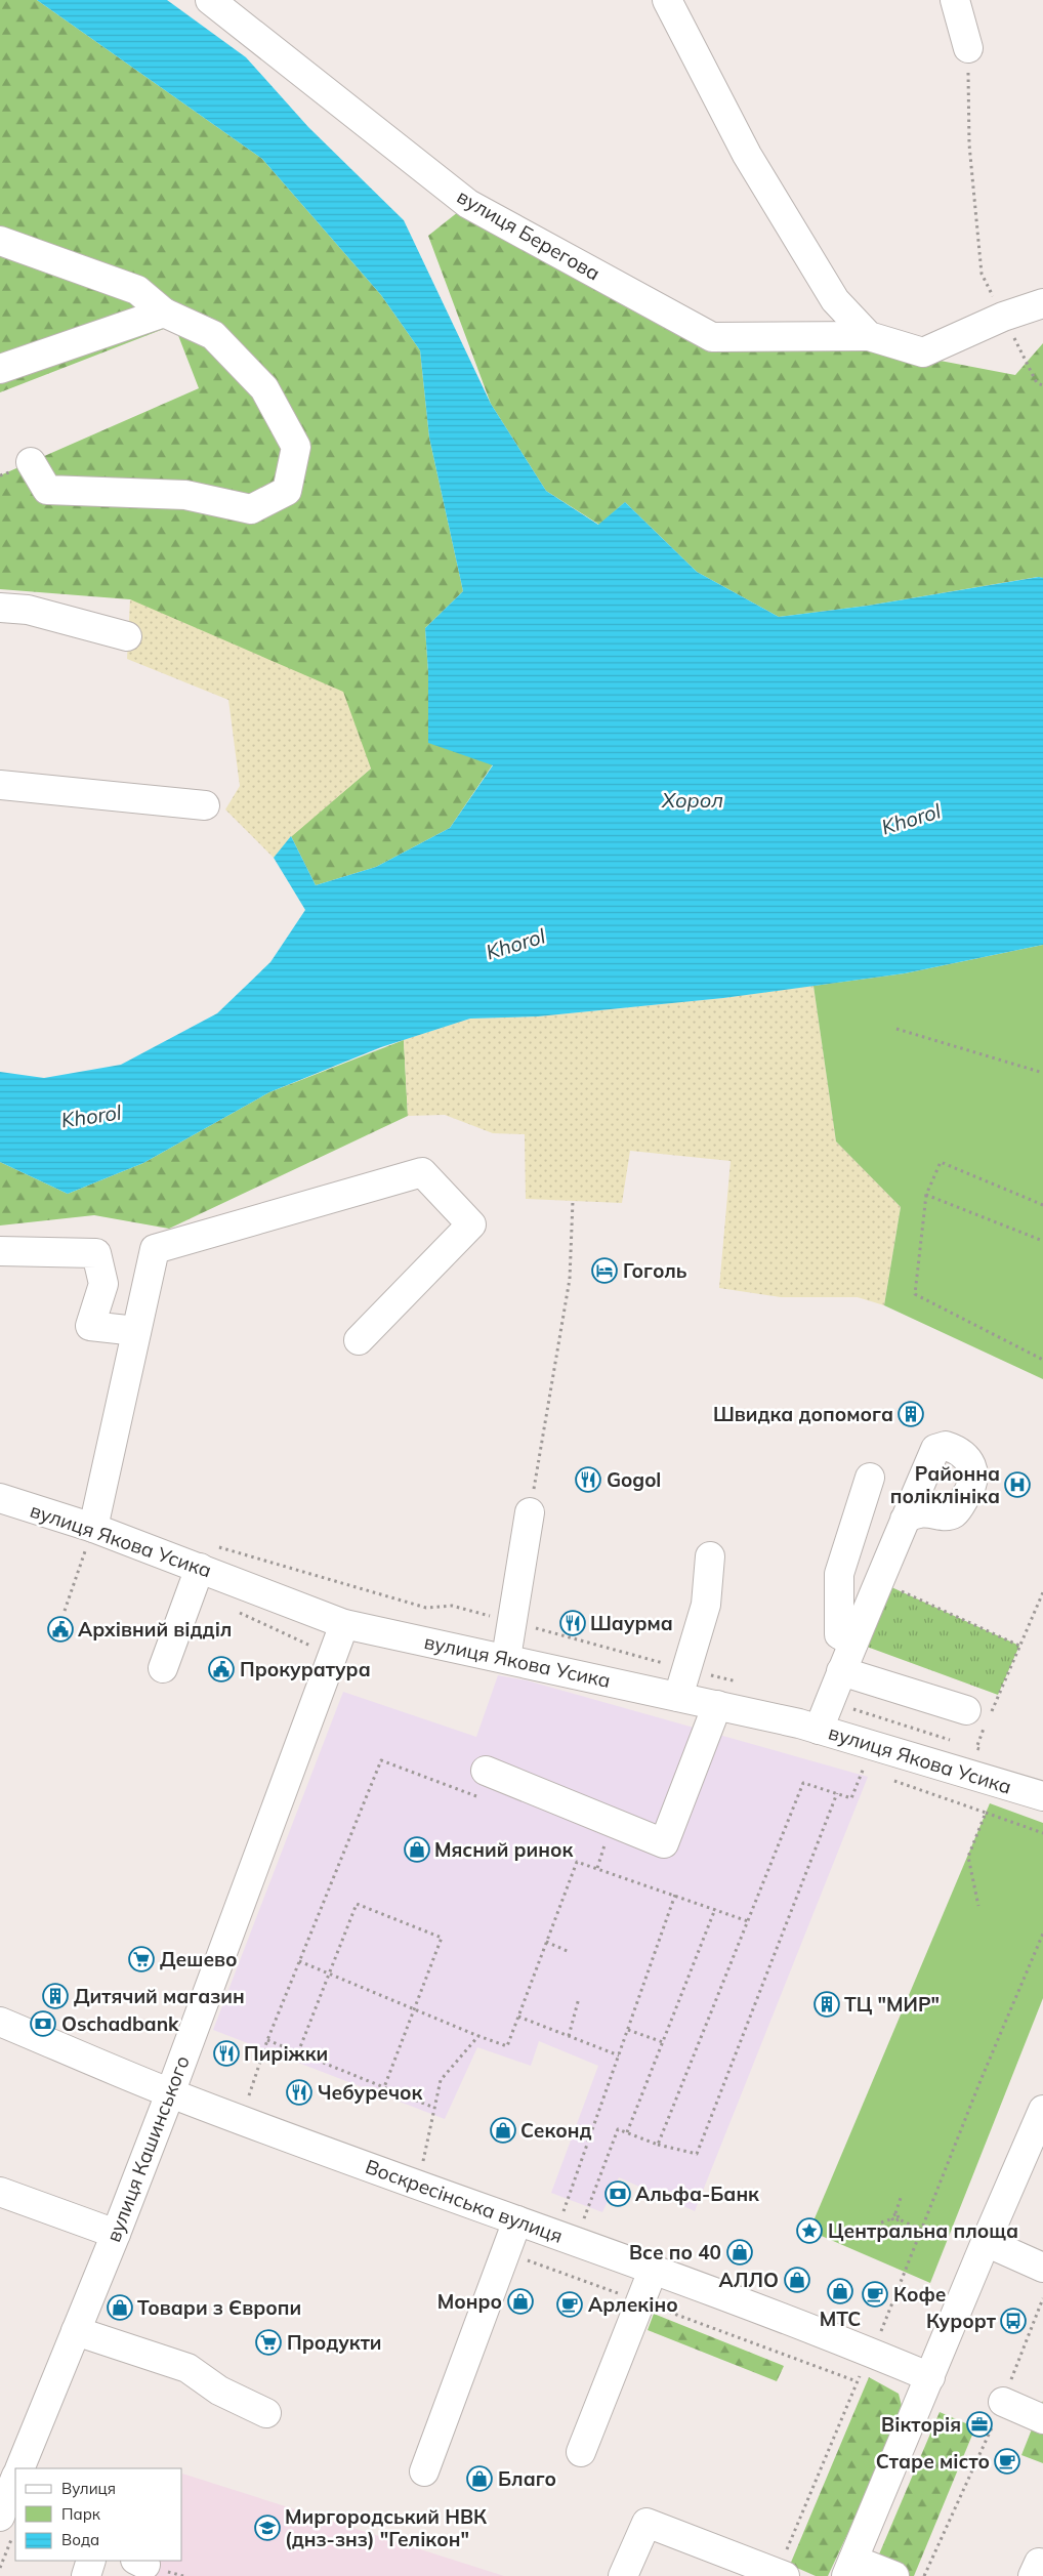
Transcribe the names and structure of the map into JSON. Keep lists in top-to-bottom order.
{
  "streets": {
    "street": [
      "вулиця Берегова",
      "вулиця Якова Усика",
      "вулиця Кашинського",
      "Воскресінська вулиця"
    ]
  },
  "crossings": [
    ["вулиця Якова Усика", "вулиця Кашинського"],
    ["вулиця Кашинського", "Воскресінська вулиця"]
  ],
  "water": ["Хорол", "Khorol"],
  "places": {
    "hotel": ["Гоголь"],
    "building": ["Швидка допомога", "Дитячий магазин", "ТЦ \"МИР\""],
    "restaurant": [
      "Gogol",
      "Шаурма",
      "Пиріжки",
      "Чебуречок"
    ],
    "hospital": ["Районна поліклініка"],
    "public building": ["Архівний відділ", "Прокуратура"],
    "shop": [
      "Мясний ринок",
      "Секонд",
      "Все по 40",
      "АЛЛО",
      "МТС",
      "Монро",
      "Товари з Європи",
      "Благо"
    ],
    "supermarket": ["Дешево", "Продукти"],
    "bank": ["Oschadbank", "Альфа-Банк"],
    "place": ["Центральна площа"],
    "cafe": ["Кофе", "Арлекіно", "Старе місто"],
    "bus stop": ["Курорт"],
    "office": ["Вікторія"],
    "school or university": ["Миргородський НВК (днз-знз) \"Гелікон\""]
  },
  "legend": ["Вулиця", "Парк", "Вода"]
}
